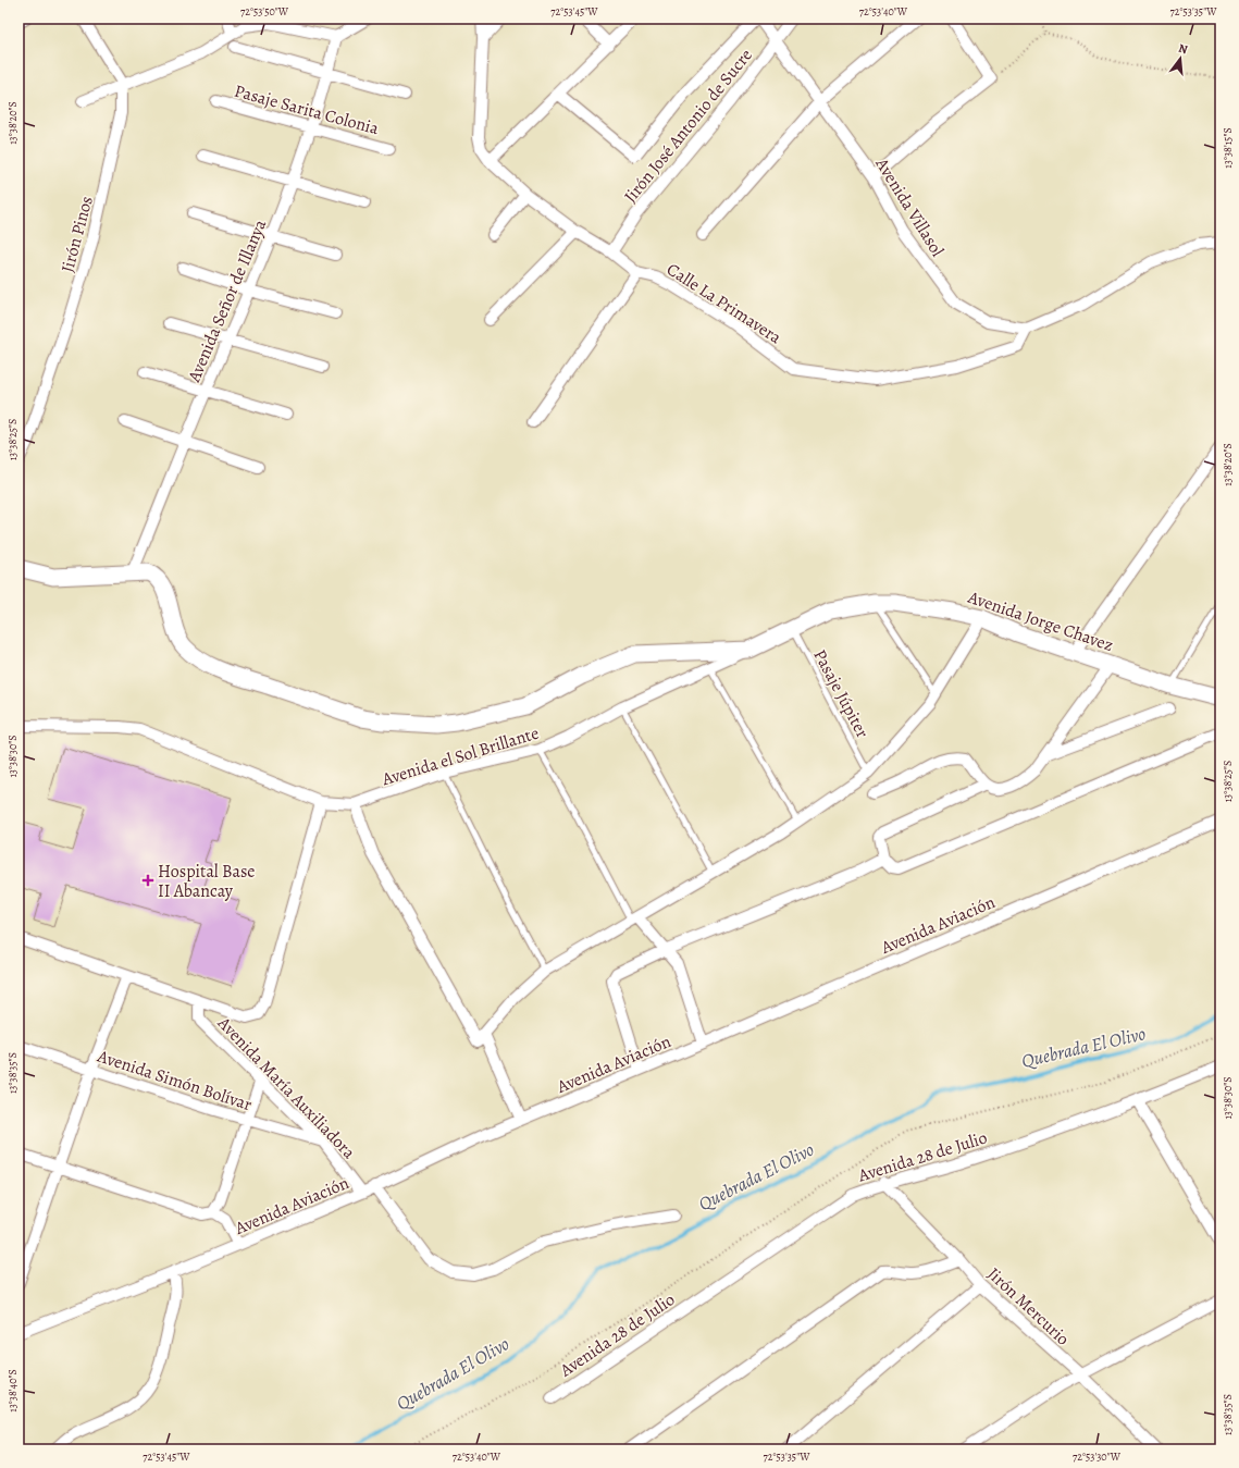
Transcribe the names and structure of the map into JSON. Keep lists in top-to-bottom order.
{
  "streets": {
    "street": [
      "Pasaje Sarita Colonia",
      "Jirón José Antonio de Sucre",
      "Avenida Villasol",
      "Jirón Pinos",
      "Avenida Señor de Illanya",
      "Calle La Primavera",
      "Avenida Jorge Chavez",
      "Avenida el Sol Brillante",
      "Avenida Aviación",
      "Avenida Simón Bolívar",
      "Avenida María Auxiliadora",
      "Avenida 28 de Julio",
      "Jirón Mercurio"
    ],
    "lane": ["Pasaje Júpiter"]
  },
  "crossings": [
    ["Pasaje Sarita Colonia", "Avenida Señor de Illanya"],
    ["Jirón José Antonio de Sucre", "Avenida Villasol"],
    ["Jirón José Antonio de Sucre", "Calle La Primavera"],
    ["Avenida Villasol", "Calle La Primavera"],
    ["Avenida Jorge Chavez", "Pasaje Júpiter"],
    ["Avenida Jorge Chavez", "Avenida el Sol Brillante"],
    ["Avenida el Sol Brillante", "Avenida María Auxiliadora"],
    ["Avenida Aviación", "Avenida María Auxiliadora"],
    ["Avenida Simón Bolívar", "Avenida María Auxiliadora"],
    ["Avenida 28 de Julio", "Jirón Mercurio"]
  ],
  "water": ["Quebrada El Olivo"],
  "places": {
    "health": ["Hospital Base II Abancay"]
  },
  "north": "top",
  "coordinates": [
    "72°53'50\"W",
    "72°53'45\"W",
    "72°53'40\"W",
    "72°53'35\"W",
    "13°38'20\"S",
    "13°38'15\"S",
    "13°38'25\"S",
    "13°38'30\"S",
    "13°38'35\"S",
    "13°38'40\"S",
    "72°53'30\"W"
  ]
}
